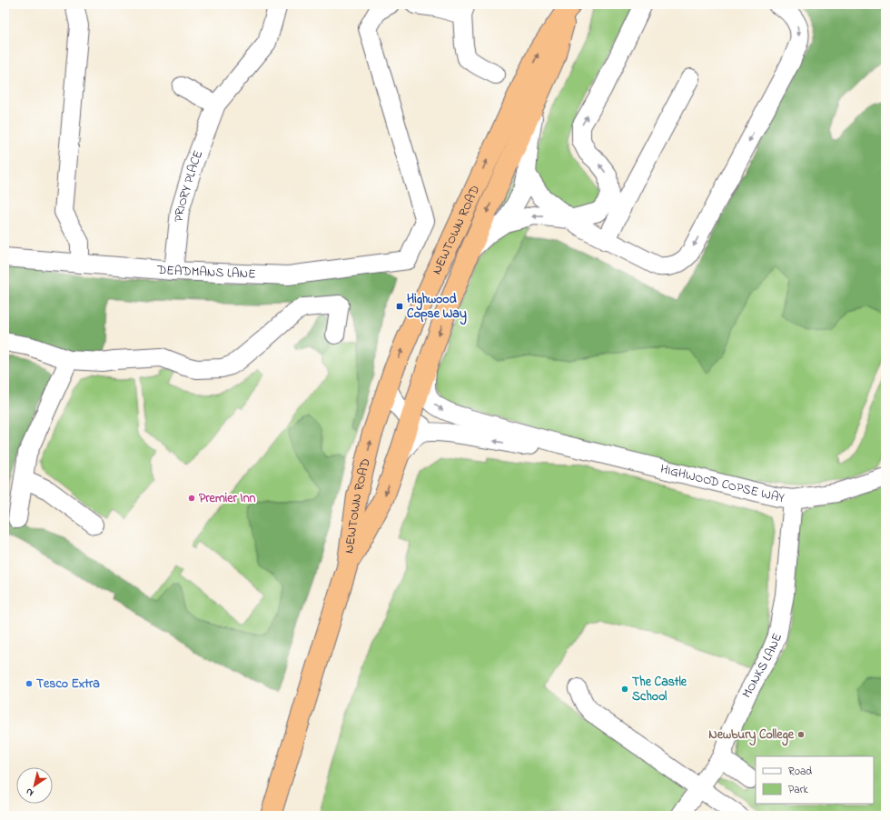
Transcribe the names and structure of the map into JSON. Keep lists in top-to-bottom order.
{
  "streets": {
    "highway": ["NEWTOWN ROAD"],
    "street": [
      "PRIORY PLACE",
      "DEADMANS LANE",
      "HIGHWOOD COPSE WAY",
      "MONKS LANE"
    ]
  },
  "crossings": [
    ["PRIORY PLACE", "DEADMANS LANE"],
    ["NEWTOWN ROAD", "HIGHWOOD COPSE WAY"],
    ["HIGHWOOD COPSE WAY", "MONKS LANE"]
  ],
  "places": {
    "transit": ["Highwood Copse Way"],
    "other": [
      "Premier Inn",
      "Tesco Extra",
      "The Castle School",
      "Newbury College"
    ]
  },
  "legend": ["Road", "Park"],
  "north": "bottom left"
}
